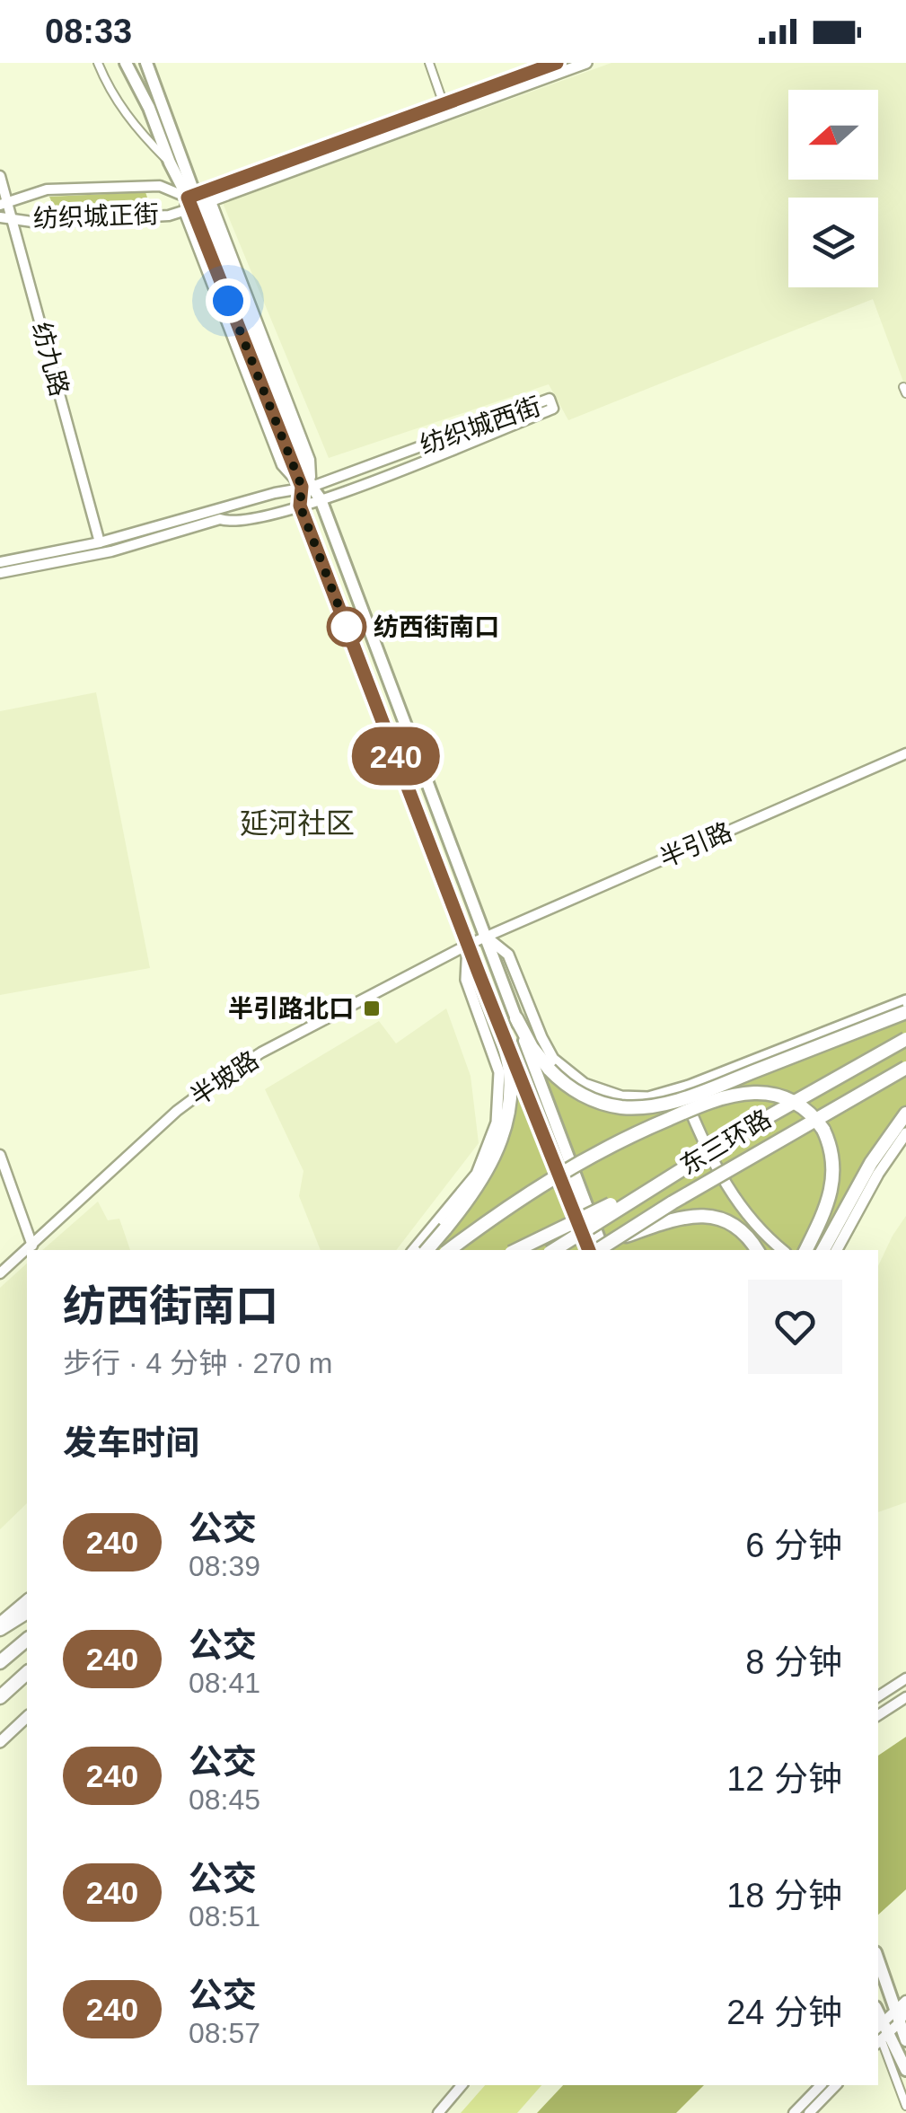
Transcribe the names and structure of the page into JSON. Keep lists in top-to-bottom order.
{
  "streets": {
    "highway": ["东三环路"],
    "street": [
      "纺织城正街",
      "纺九路",
      "纺织城西街",
      "半引路",
      "半坡路"
    ]
  },
  "crossings": [
    ["纺织城正街", "纺九路"],
    ["纺九路", "纺织城西街"],
    ["半引路", "半坡路"]
  ],
  "districts": ["延河社区"],
  "places": {
    "other": ["纺西街南口"],
    "transit": ["半引路北口"]
  },
  "lines": ["bus line 240"],
  "north": "left",
  "page": {
    "status": "08:33",
    "on_map": "240",
    "heading": [
      ["纺西街南口", "步行 · 4 分钟 · 270 m"],
      "发车时间"
    ],
    "list": [
      {
        "mark": "240",
        "name": "公交",
        "note": "08:39",
        "value": "6 分钟"
      },
      {
        "mark": "240",
        "name": "公交",
        "note": "08:41",
        "value": "8 分钟"
      },
      {
        "mark": "240",
        "name": "公交",
        "note": "08:45",
        "value": "12 分钟"
      },
      {
        "mark": "240",
        "name": "公交",
        "note": "08:51",
        "value": "18 分钟"
      },
      {
        "mark": "240",
        "name": "公交",
        "note": "08:57",
        "value": "24 分钟"
      }
    ]
  }
}
